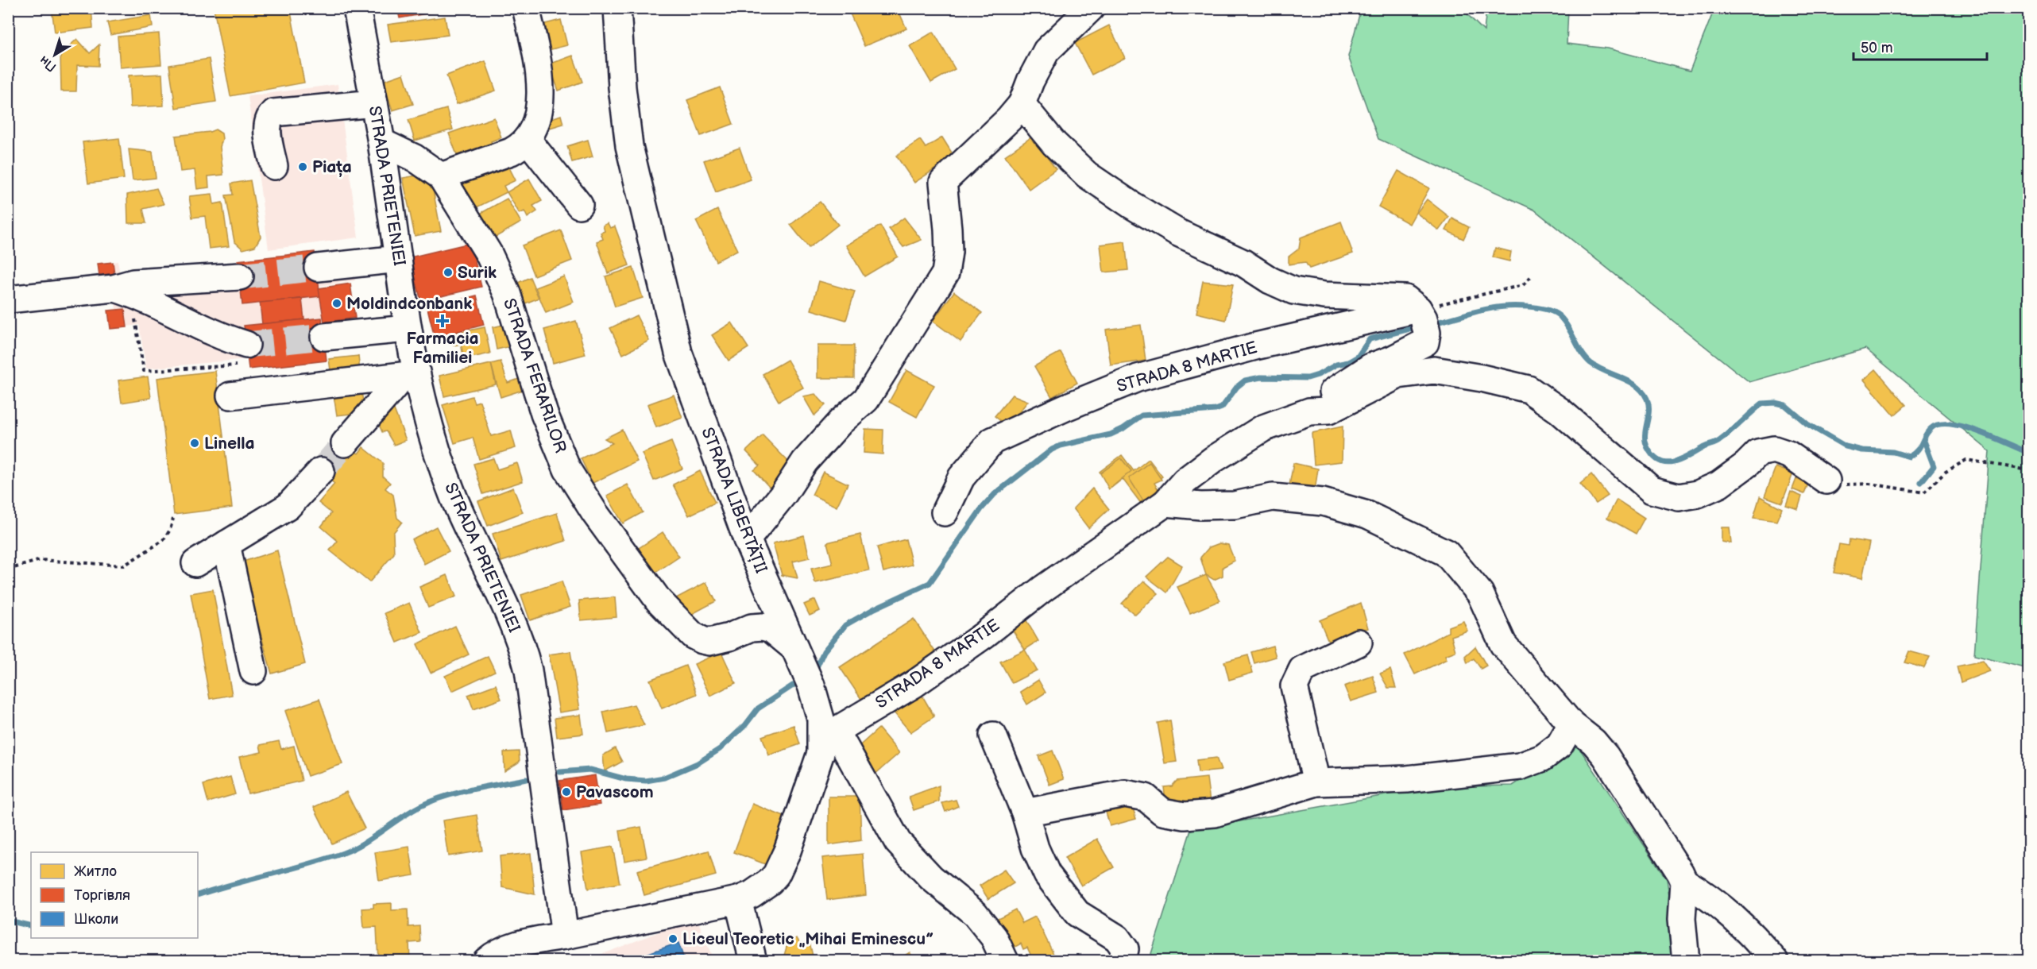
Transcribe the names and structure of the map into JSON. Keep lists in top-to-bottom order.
{
  "streets": {
    "main road": [
      "STRADA PRIETENIEI",
      "STRADA 8 MARTIE",
      "STRADA FERARILOR",
      "STRADA LIBERTĂȚII"
    ]
  },
  "crossings": [
    ["STRADA PRIETENIEI", "STRADA FERARILOR"],
    ["STRADA 8 MARTIE", "STRADA LIBERTĂȚII"],
    ["STRADA FERARILOR", "STRADA LIBERTĂȚII"]
  ],
  "places": {
    "other": [
      "Piața",
      "Surik",
      "Moldindconbank",
      "Linella",
      "Pavascom",
      "Liceul Teoretic „Mihai Eminescu”"
    ],
    "health": ["Farmacia Familiei"]
  },
  "legend": ["Житло", "Торгівля", "Школи"],
  "scale_bar": "50 m",
  "north": "bottom left"
}
